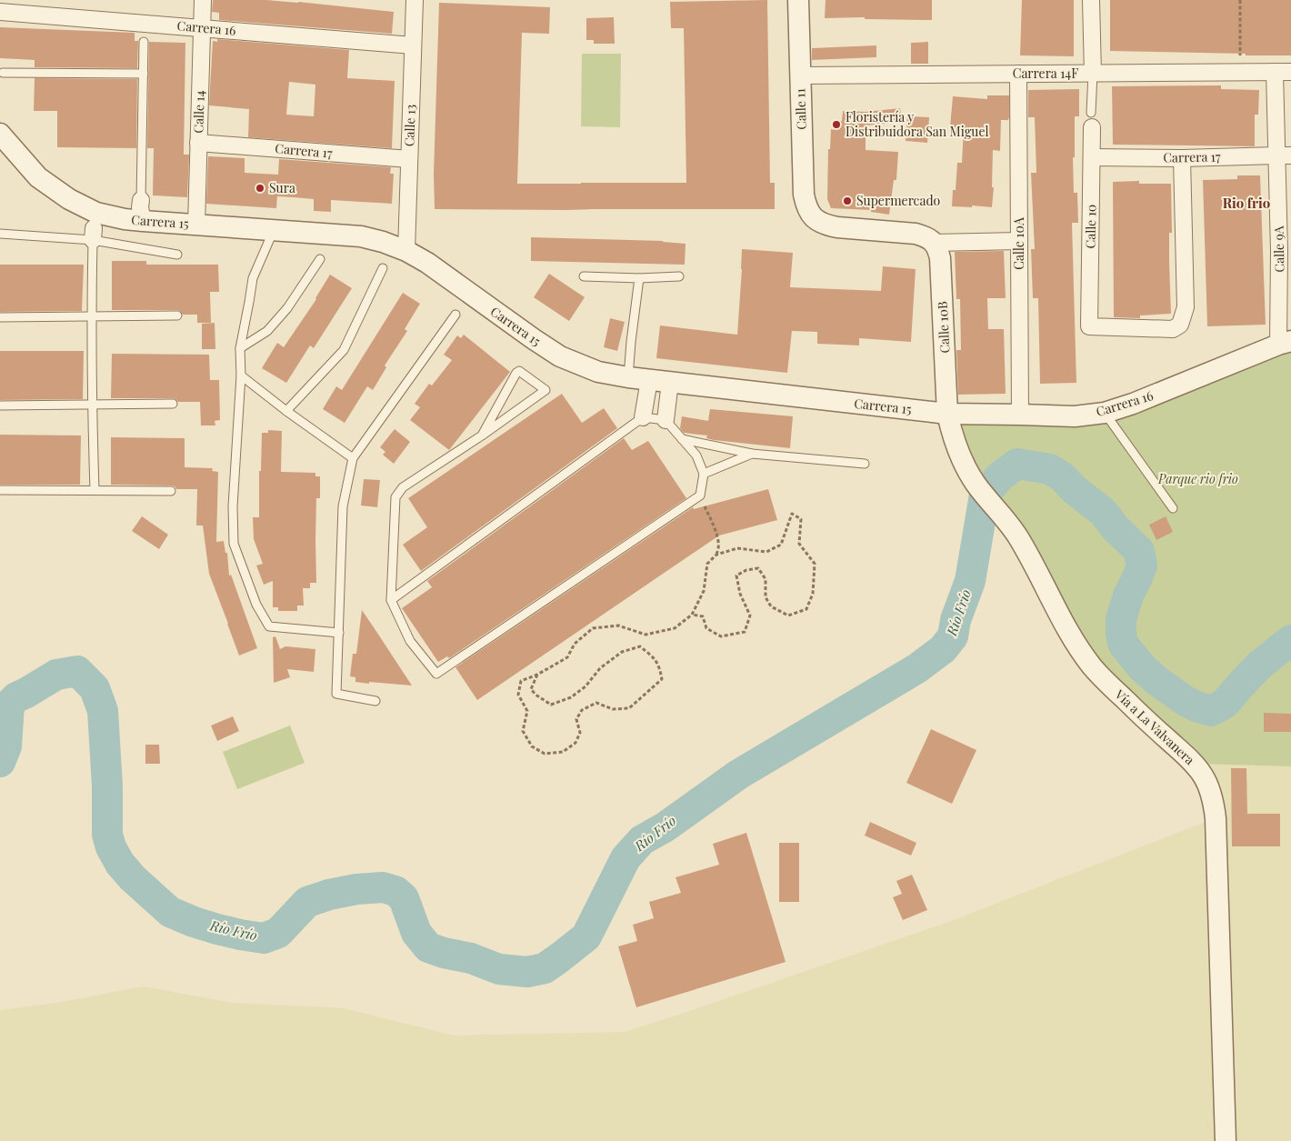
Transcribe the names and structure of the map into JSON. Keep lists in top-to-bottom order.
{
  "streets": {
    "street": [
      "Carrera 16",
      "Carrera 14F",
      "Calle 11",
      "Calle 14",
      "Calle 13",
      "Carrera 17",
      "Carrera 15",
      "Calle 10",
      "Calle 10A",
      "Calle 9A",
      "Calle 10B",
      "Vía a La Valvanera"
    ]
  },
  "crossings": [
    ["Carrera 16", "Calle 14"],
    ["Carrera 16", "Calle 13"],
    ["Carrera 16", "Carrera 15"],
    ["Carrera 16", "Calle 10A"],
    ["Carrera 16", "Calle 9A"],
    ["Carrera 16", "Calle 10B"],
    ["Carrera 16", "Vía a La Valvanera"],
    ["Carrera 14F", "Calle 11"],
    ["Carrera 14F", "Calle 10A"],
    ["Carrera 14F", "Calle 9A"],
    ["Calle 11", "Calle 10B"],
    ["Calle 14", "Carrera 17"],
    ["Calle 14", "Carrera 15"],
    ["Calle 13", "Carrera 17"],
    ["Calle 13", "Carrera 15"],
    ["Carrera 17", "Calle 10"],
    ["Carrera 17", "Calle 9A"],
    ["Carrera 15", "Calle 10B"],
    ["Carrera 15", "Vía a La Valvanera"],
    ["Calle 10B", "Vía a La Valvanera"]
  ],
  "districts": ["Rio frio"],
  "water": ["Río Frío"],
  "parks": ["Parque rio frio"],
  "places": ["Floristería y Distribuidora San Miguel", "Sura", "Supermercado"]
}
